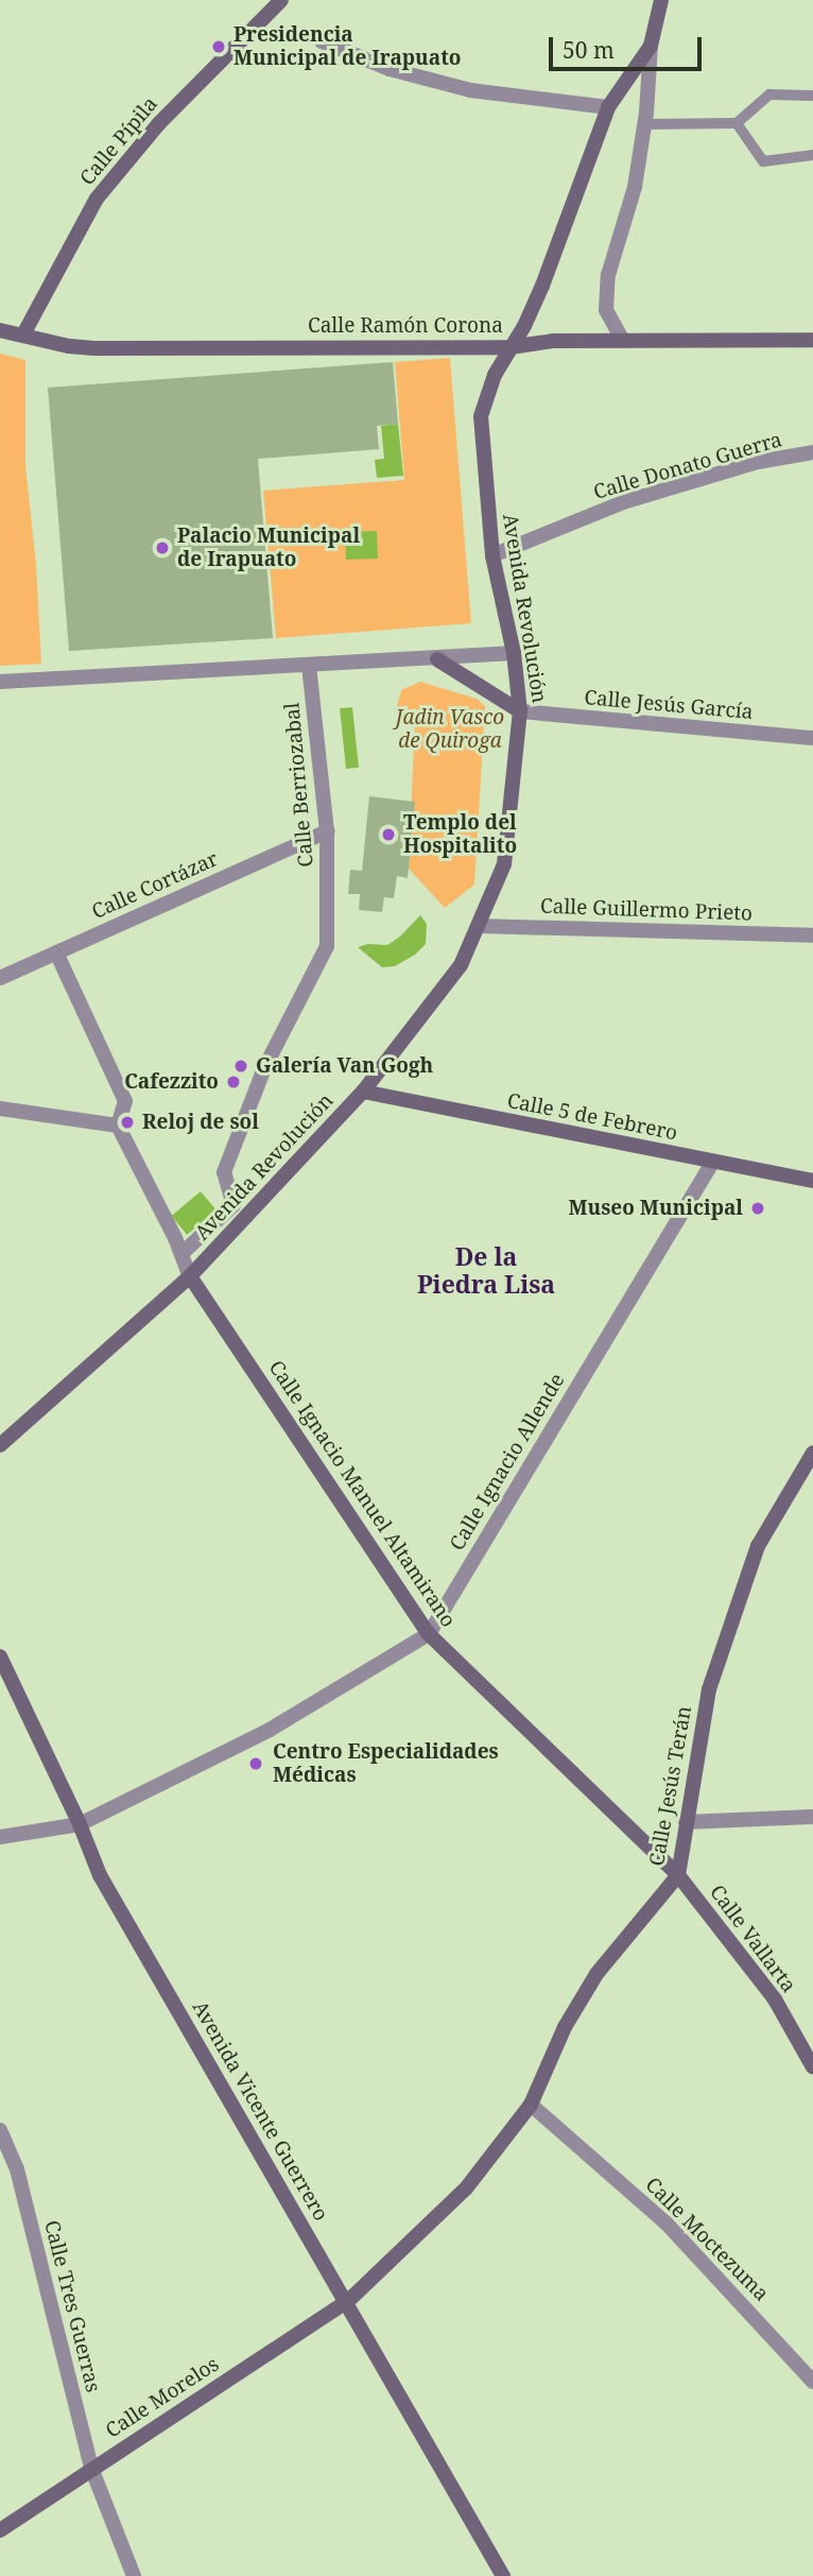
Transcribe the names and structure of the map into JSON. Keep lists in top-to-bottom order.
{
  "streets": {
    "street": [
      "Calle Pípila",
      "Calle Ramón Corona",
      "Calle Donato Guerra",
      "Avenida Revolución",
      "Calle Jesús García",
      "Calle Berriozabal",
      "Calle Cortázar",
      "Calle Guillermo Prieto",
      "Calle 5 de Febrero",
      "Calle Ignacio Allende",
      "Calle Ignacio Manuel Altamirano",
      "Calle Jesús Terán",
      "Calle Vallarta",
      "Avenida Vicente Guerrero",
      "Calle Moctezuma",
      "Calle Tres Guerras",
      "Calle Morelos"
    ]
  },
  "crossings": [
    ["Calle Pípila", "Calle Ramón Corona"],
    ["Calle Ramón Corona", "Avenida Revolución"],
    ["Calle Donato Guerra", "Avenida Revolución"],
    ["Avenida Revolución", "Calle Jesús García"],
    ["Avenida Revolución", "Calle Guillermo Prieto"],
    ["Avenida Revolución", "Calle 5 de Febrero"],
    ["Avenida Revolución", "Calle Ignacio Manuel Altamirano"],
    ["Calle Berriozabal", "Calle Cortázar"],
    ["Calle 5 de Febrero", "Calle Ignacio Allende"],
    ["Calle Ignacio Allende", "Calle Ignacio Manuel Altamirano"],
    ["Calle Ignacio Allende", "Avenida Vicente Guerrero"],
    ["Calle Ignacio Manuel Altamirano", "Calle Jesús Terán"],
    ["Calle Ignacio Manuel Altamirano", "Calle Vallarta"],
    ["Calle Jesús Terán", "Calle Vallarta"],
    ["Calle Jesús Terán", "Avenida Vicente Guerrero"],
    ["Calle Jesús Terán", "Calle Moctezuma"],
    ["Calle Jesús Terán", "Calle Morelos"],
    ["Avenida Vicente Guerrero", "Calle Morelos"],
    ["Calle Tres Guerras", "Calle Morelos"]
  ],
  "districts": ["De la Piedra Lisa"],
  "parks": ["Jadin Vasco de Quiroga"],
  "places": [
    "Presidencia Municipal de Irapuato",
    "Palacio Municipal de Irapuato",
    "Templo del Hospitalito",
    "Galería Van Gogh",
    "Cafezzito",
    "Reloj de sol",
    "Museo Municipal",
    "Centro Especialidades Médicas"
  ],
  "scale_bar": "50 m"
}
